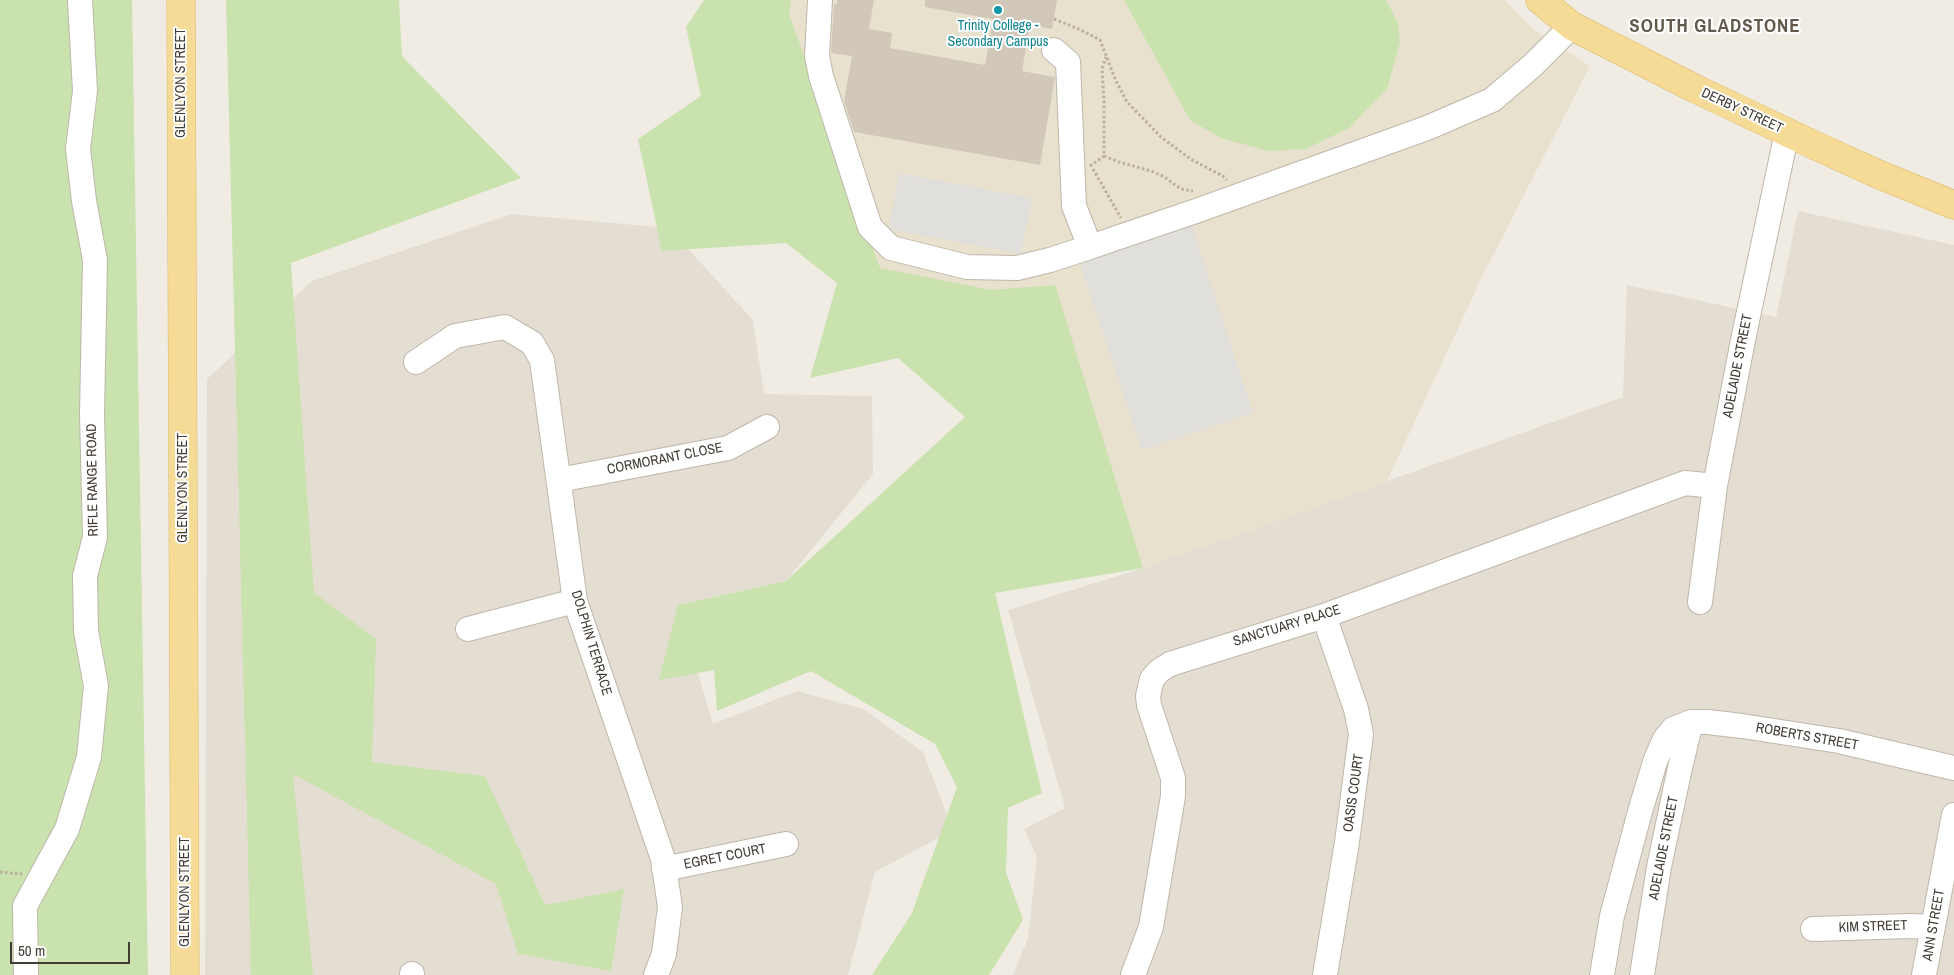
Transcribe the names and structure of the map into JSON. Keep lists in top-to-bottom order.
{
  "streets": {
    "main road": ["GLENLYON STREET", "DERBY STREET"],
    "street": [
      "ADELAIDE STREET",
      "CORMORANT CLOSE",
      "RIFLE RANGE ROAD",
      "SANCTUARY PLACE",
      "DOLPHIN TERRACE",
      "ROBERTS STREET",
      "OASIS COURT",
      "EGRET COURT",
      "ANN STREET",
      "KIM STREET"
    ]
  },
  "crossings": [
    ["DERBY STREET", "ADELAIDE STREET"],
    ["ADELAIDE STREET", "SANCTUARY PLACE"],
    ["ADELAIDE STREET", "ROBERTS STREET"],
    ["CORMORANT CLOSE", "DOLPHIN TERRACE"],
    ["SANCTUARY PLACE", "OASIS COURT"],
    ["DOLPHIN TERRACE", "EGRET COURT"],
    ["ANN STREET", "KIM STREET"]
  ],
  "districts": ["SOUTH GLADSTONE"],
  "places": ["Trinity College - Secondary Campus"],
  "scale_bar": "50 m"
}
